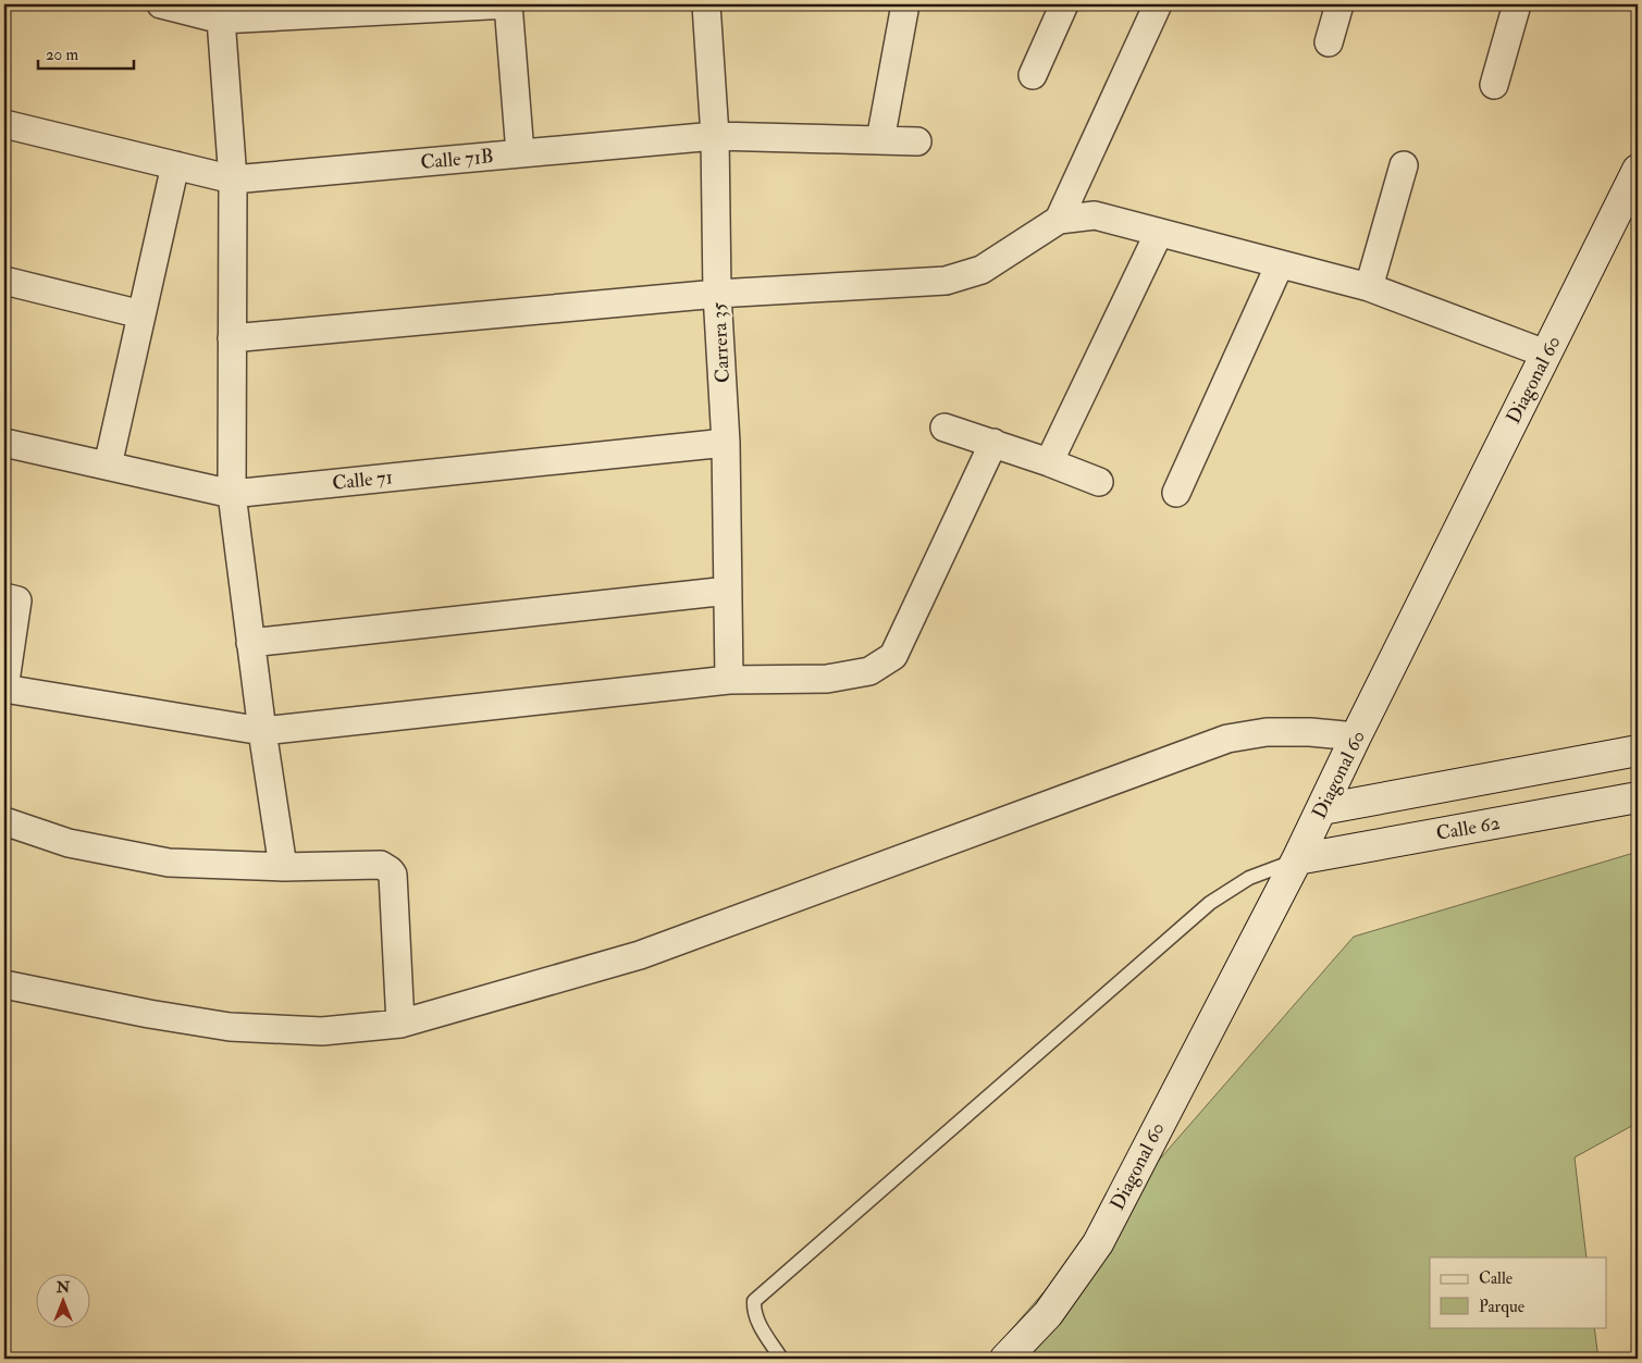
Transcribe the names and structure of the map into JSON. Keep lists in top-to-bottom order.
{
  "streets": {
    "main road": ["Diagonal 60", "Calle 62"],
    "street": ["Calle 71B", "Carrera 35", "Calle 71"]
  },
  "crossings": [
    ["Calle 71B", "Carrera 35"],
    ["Carrera 35", "Calle 71"],
    ["Diagonal 60", "Calle 62"]
  ],
  "legend": ["Calle", "Parque"],
  "scale_bar": "20 m",
  "north": "top"
}
